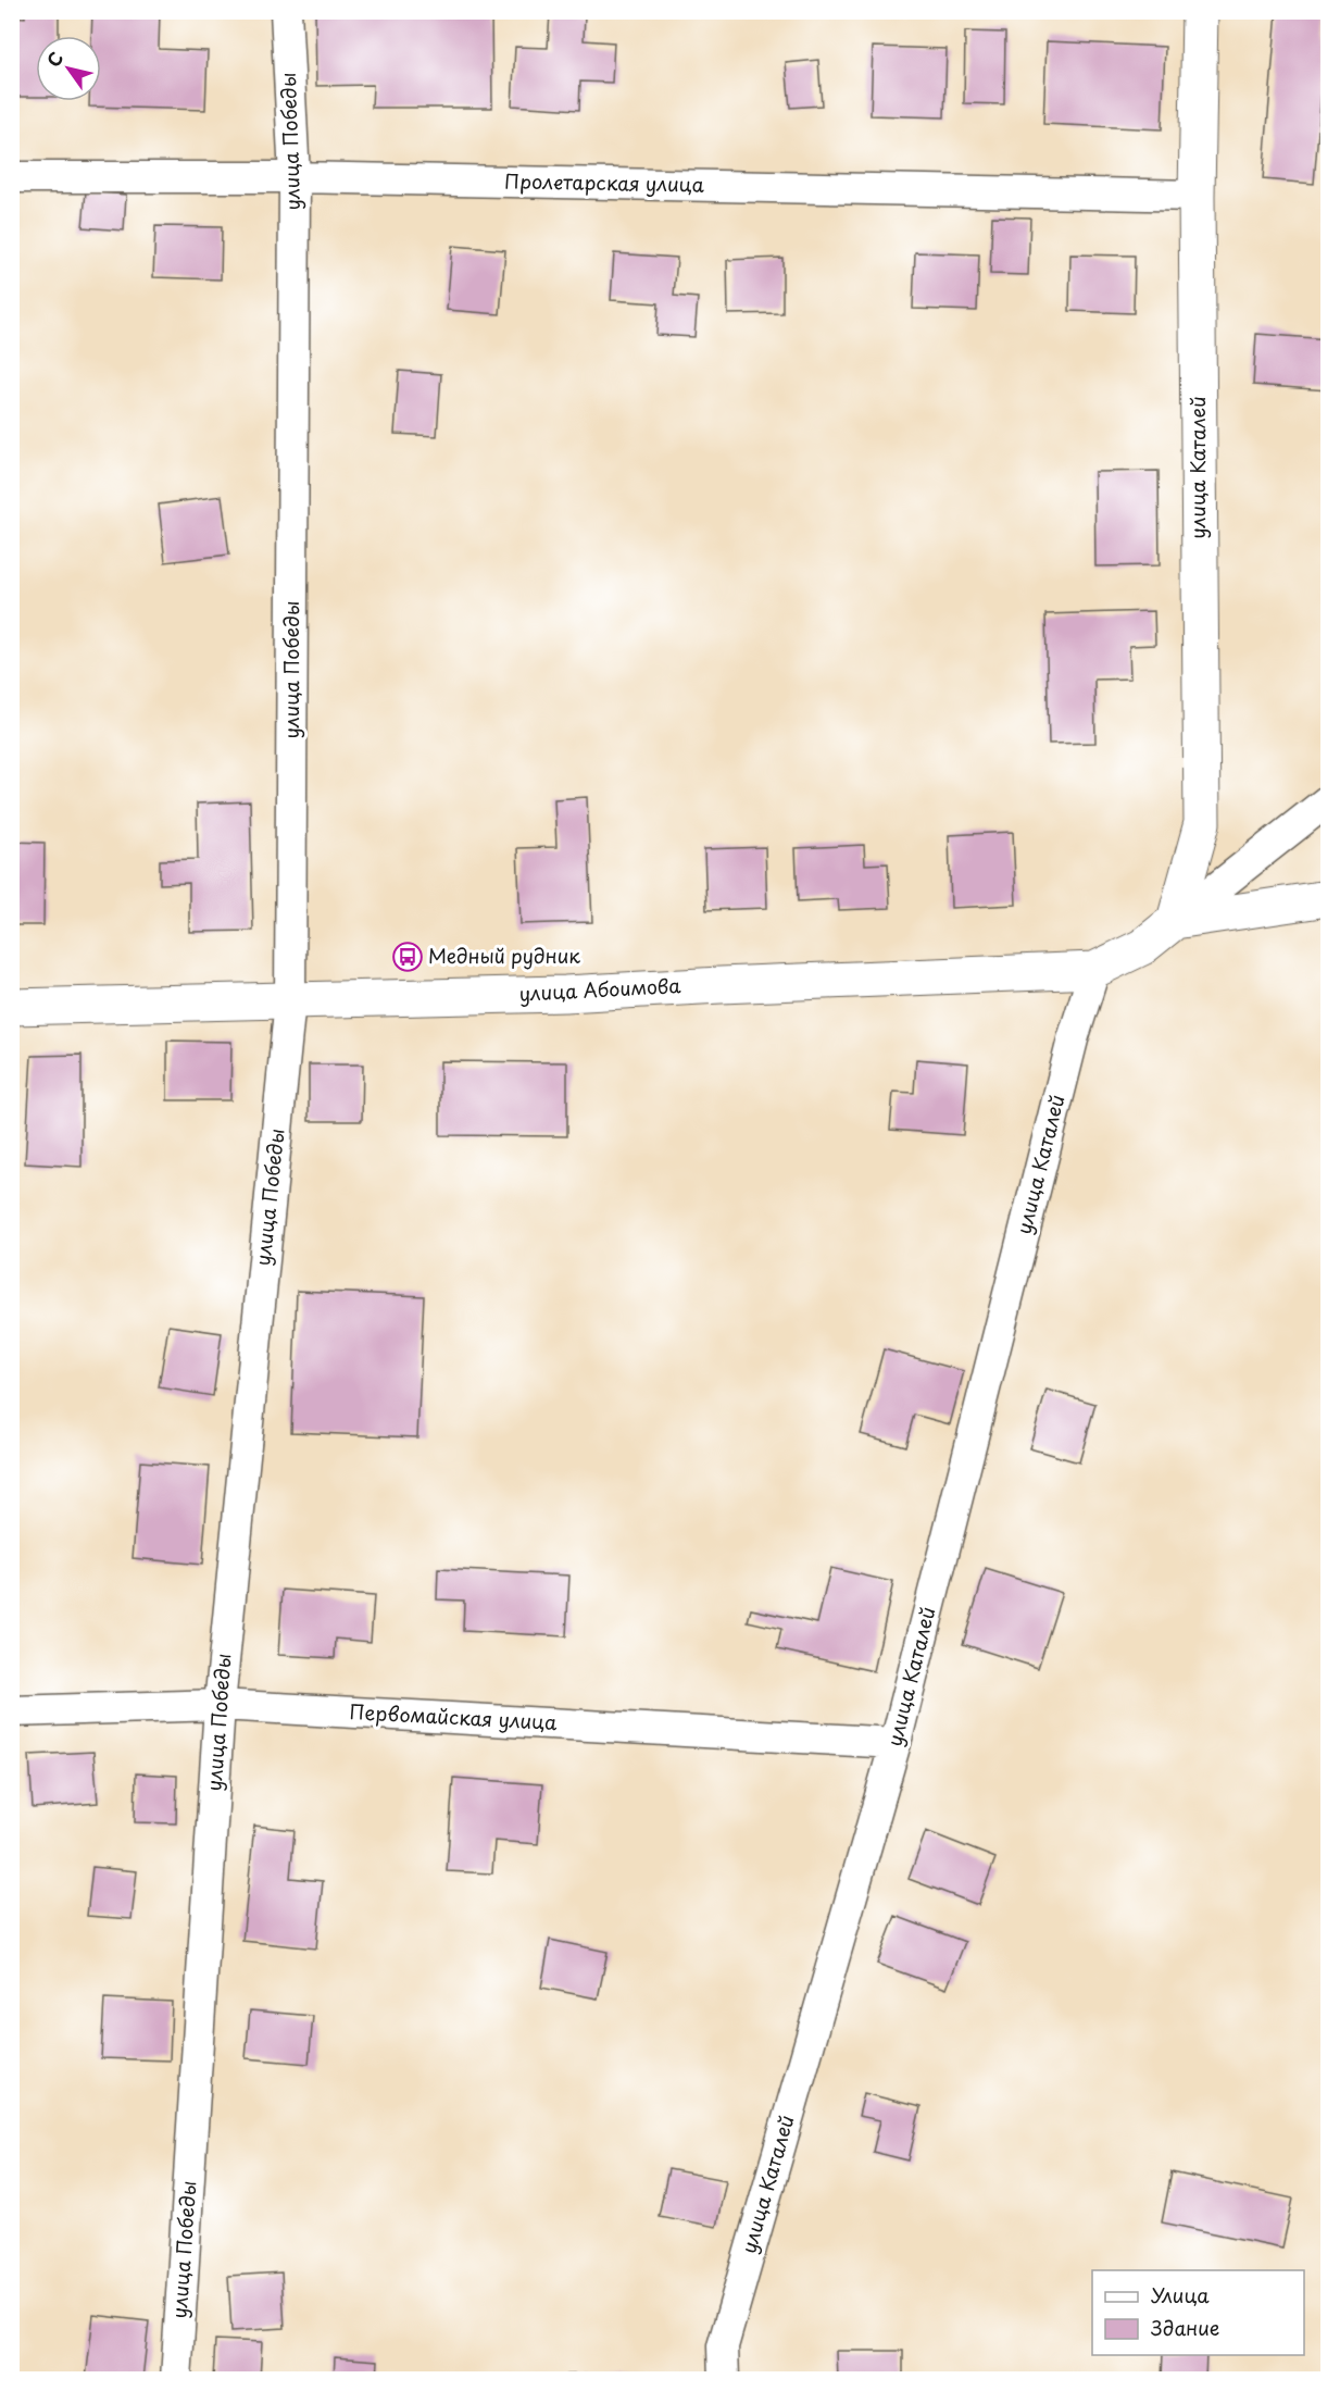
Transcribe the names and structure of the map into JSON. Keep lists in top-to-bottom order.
{
  "streets": {
    "main road": ["улица Каталей", "улица Абоимова"],
    "street": ["улица Победы", "Пролетарская улица", "Первомайская улица"]
  },
  "crossings": [
    ["улица Победы", "Пролетарская улица"],
    ["улица Победы", "улица Абоимова"],
    ["улица Победы", "Первомайская улица"],
    ["Пролетарская улица", "улица Каталей"],
    ["улица Каталей", "улица Абоимова"],
    ["улица Каталей", "Первомайская улица"]
  ],
  "places": {
    "bus stop": ["Медный рудник"]
  },
  "legend": ["Улица", "Здание"],
  "north": "top left"
}
